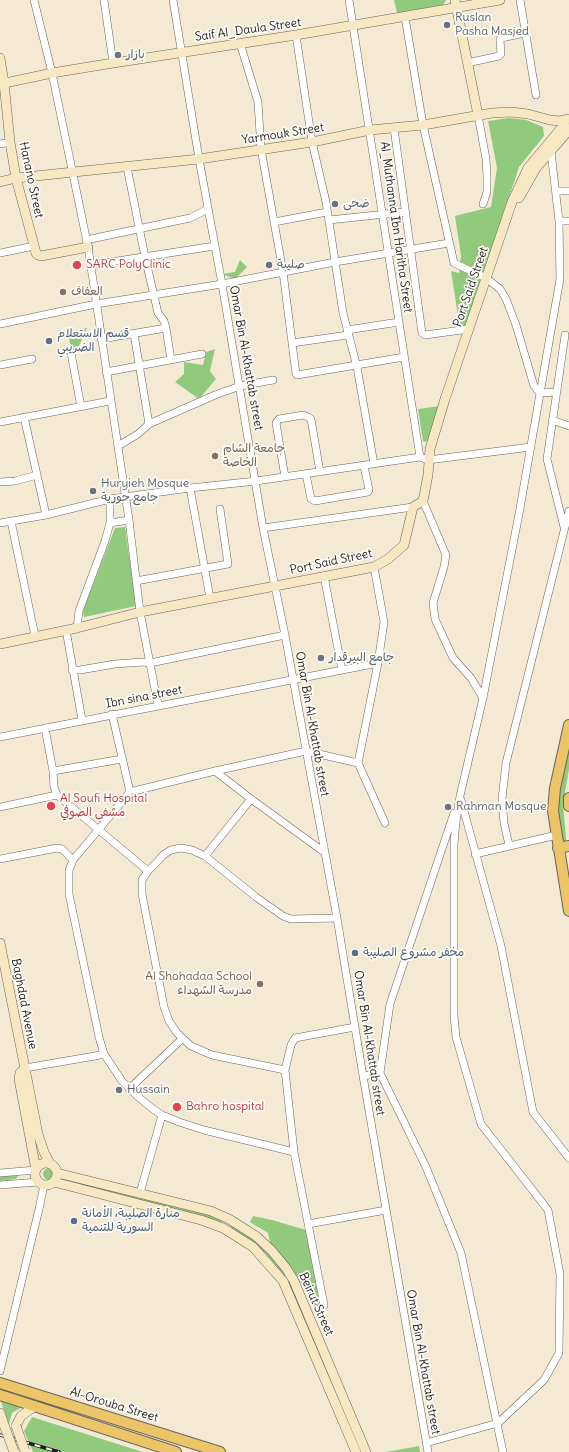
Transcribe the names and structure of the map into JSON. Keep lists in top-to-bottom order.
{
  "streets": {
    "main road": [
      "Saif Al_Daula Street",
      "Yarmouk Street",
      "Hanano Street",
      "Port Said Street",
      "Baghdad Avenue",
      "Beirut Street",
      "Al-Orouba Street"
    ],
    "street": ["Al_Muthanna Ibn Haritha Street", "Omar Bin Al-Khattab street", "Ibn sina street"]
  },
  "crossings": [
    ["Saif Al_Daula Street", "Hanano Street"],
    ["Saif Al_Daula Street", "Al_Muthanna Ibn Haritha Street"],
    ["Saif Al_Daula Street", "Omar Bin Al-Khattab street"],
    ["Yarmouk Street", "Hanano Street"],
    ["Yarmouk Street", "Al_Muthanna Ibn Haritha Street"],
    ["Yarmouk Street", "Omar Bin Al-Khattab street"],
    ["Al_Muthanna Ibn Haritha Street", "Port Said Street"],
    ["Port Said Street", "Omar Bin Al-Khattab street"],
    ["Omar Bin Al-Khattab street", "Ibn sina street"],
    ["Baghdad Avenue", "Beirut Street"]
  ],
  "places": [
    "Ruslan Pasha Masjed",
    "بازار",
    "ضحى",
    "SARC PolyClinic",
    "صليبة",
    "العفاف",
    "قسم الاستعلام الضريبي",
    "جامعة الشام الخاصة",
    "Huryieh Mosque جامع حورية",
    "جامع البيرقدار",
    "Al Soufi Hospital مشفى الصوفي",
    "Rahman Mosque",
    "مخفر مشروع الصليبة",
    "Al Shohadaa School مدرسة الشهداء",
    "Hussain",
    "Bahro hospital",
    "منارة الصليبة، الأمانة السورية للتنمية"
  ]
}
